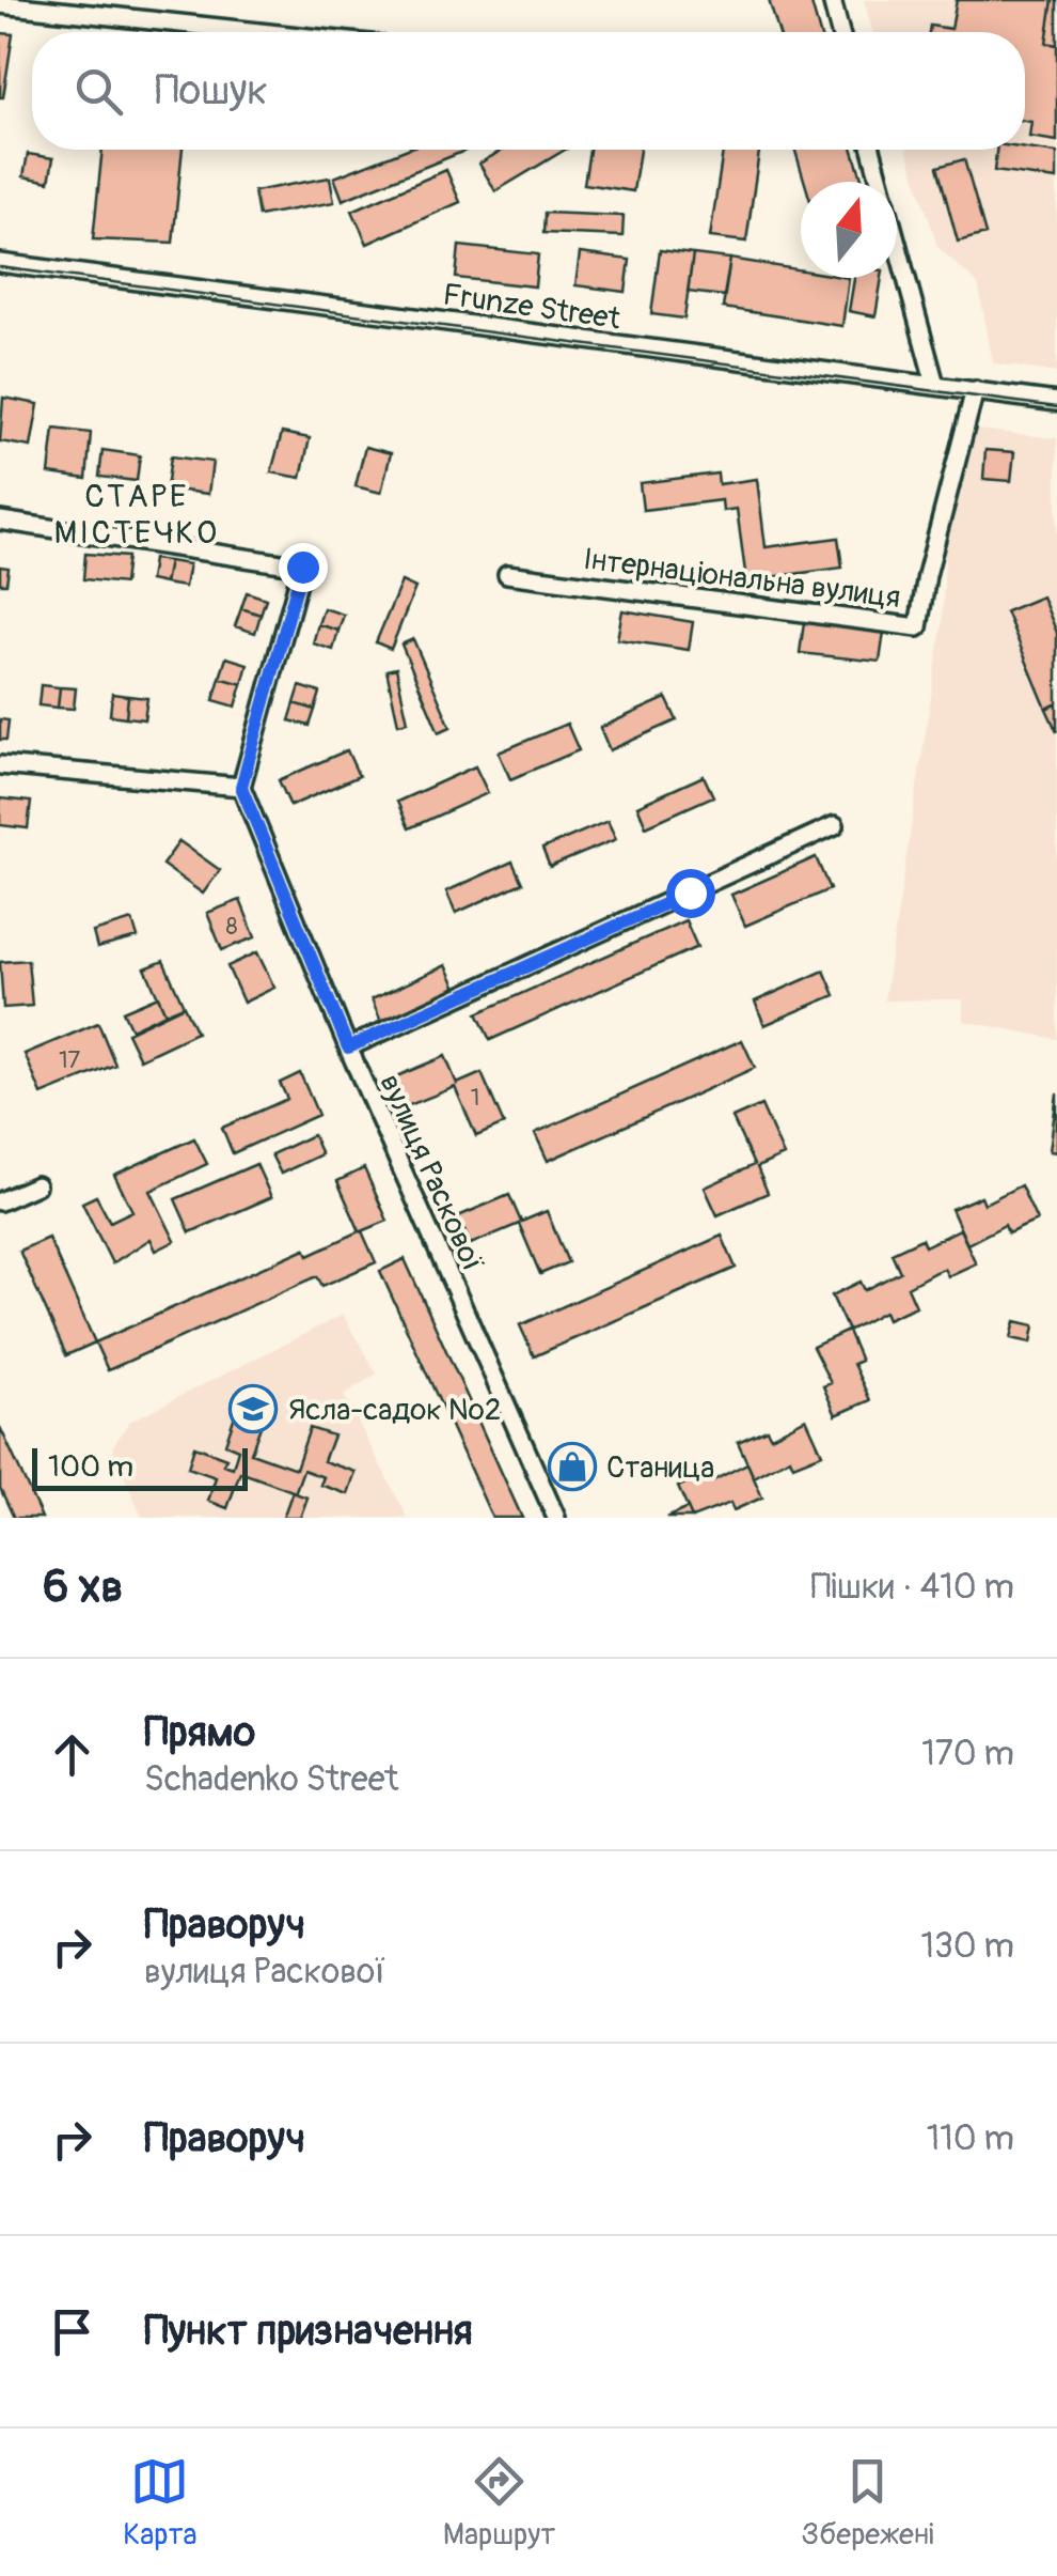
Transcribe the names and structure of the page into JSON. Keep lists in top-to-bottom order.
{
  "streets": {
    "street": ["Frunze Street", "Інтернаціональна вулиця", "вулиця Раскової"]
  },
  "crossings": [
    ["Frunze Street", "Інтернаціональна вулиця"]
  ],
  "districts": ["СТАРЕ МІСТЕЧКО"],
  "places": {
    "school or university": ["Ясла-садок №2"],
    "shop": ["Станица"]
  },
  "house_numbers": ["8", "17", "1"],
  "scale_bar": "100 m",
  "north": "top",
  "page": {
    "search": "Пошук",
    "scale": "100 m",
    "heading": ["6 хв", "Пішки · 410 m"],
    "list": [
      ["Прямо", "Schadenko Street", "170 m"],
      ["Праворуч", "вулиця Раскової", "130 m"],
      ["Праворуч", "110 m"],
      "Пункт призначення"
    ],
    "nav": ["Карта", "Маршрут", "Збережені"]
  }
}
